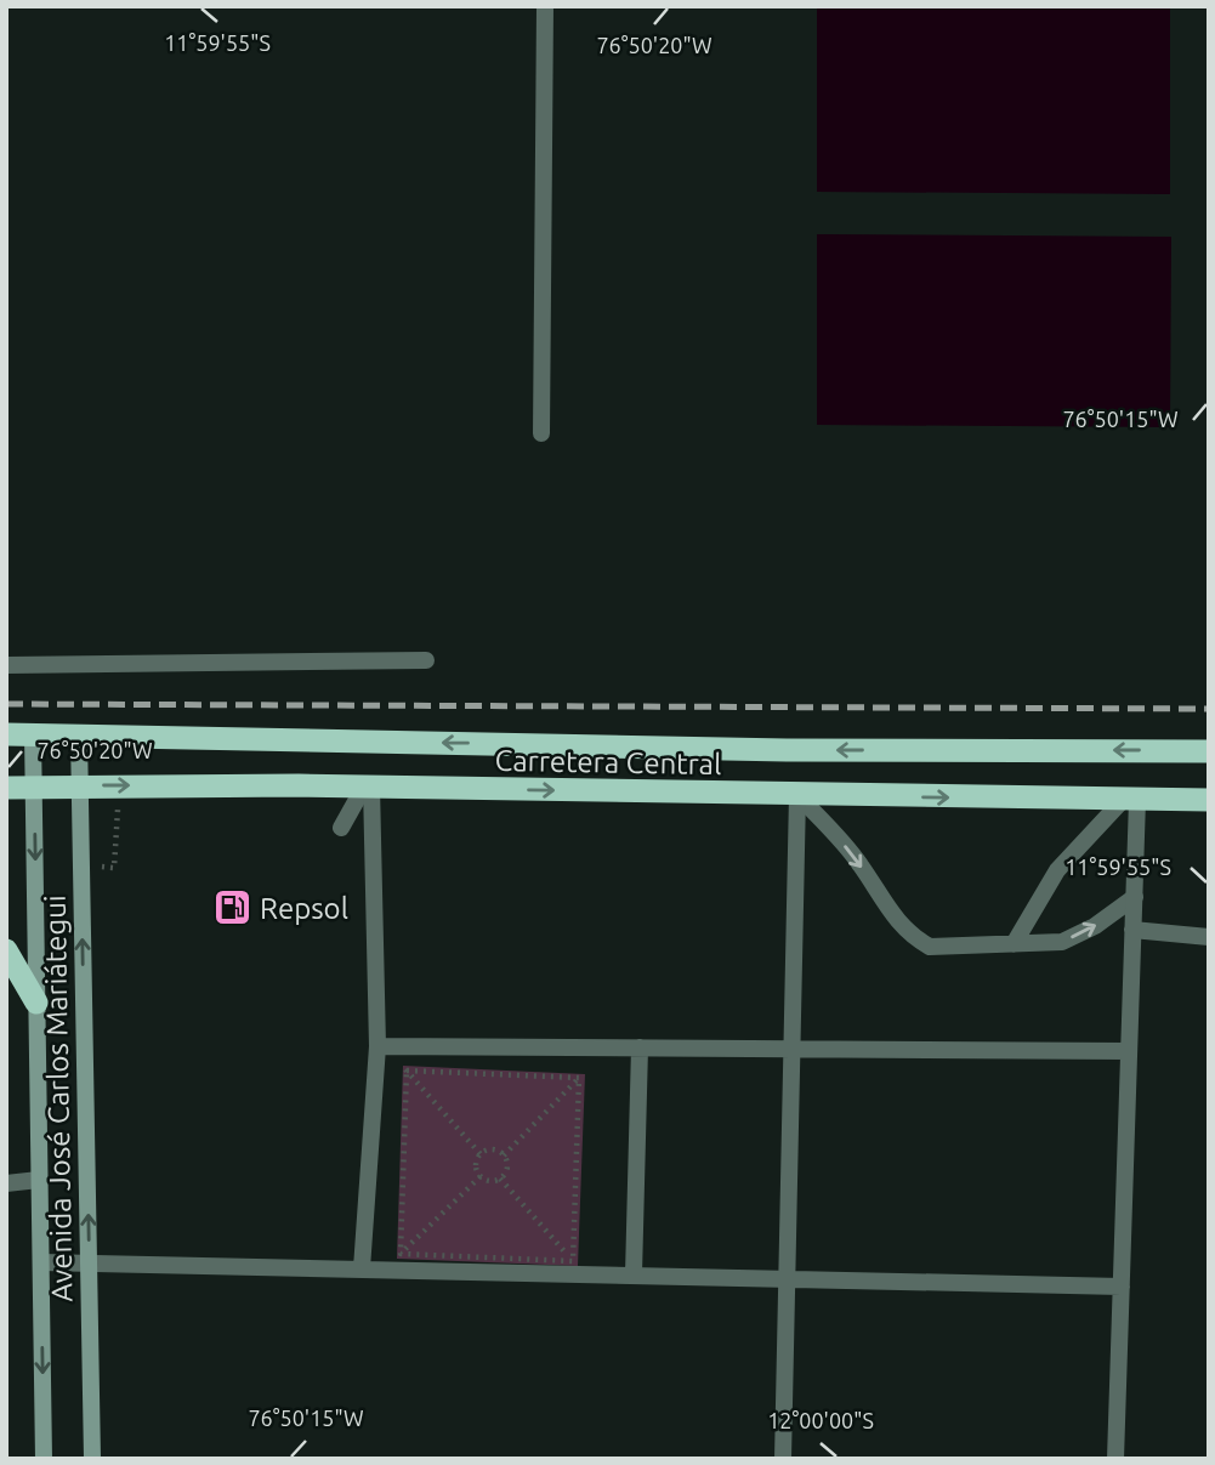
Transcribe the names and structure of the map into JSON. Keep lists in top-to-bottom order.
{
  "streets": {
    "highway": ["Carretera Central"],
    "main road": ["Avenida José Carlos Mariátegui"]
  },
  "crossings": [
    ["Carretera Central", "Avenida José Carlos Mariátegui"]
  ],
  "places": {
    "fuel station": ["Repsol"]
  },
  "coordinates": [
    "11°59'55\"S",
    "76°50'20\"W",
    "76°50'15\"W",
    "12°00'00\"S"
  ]
}
